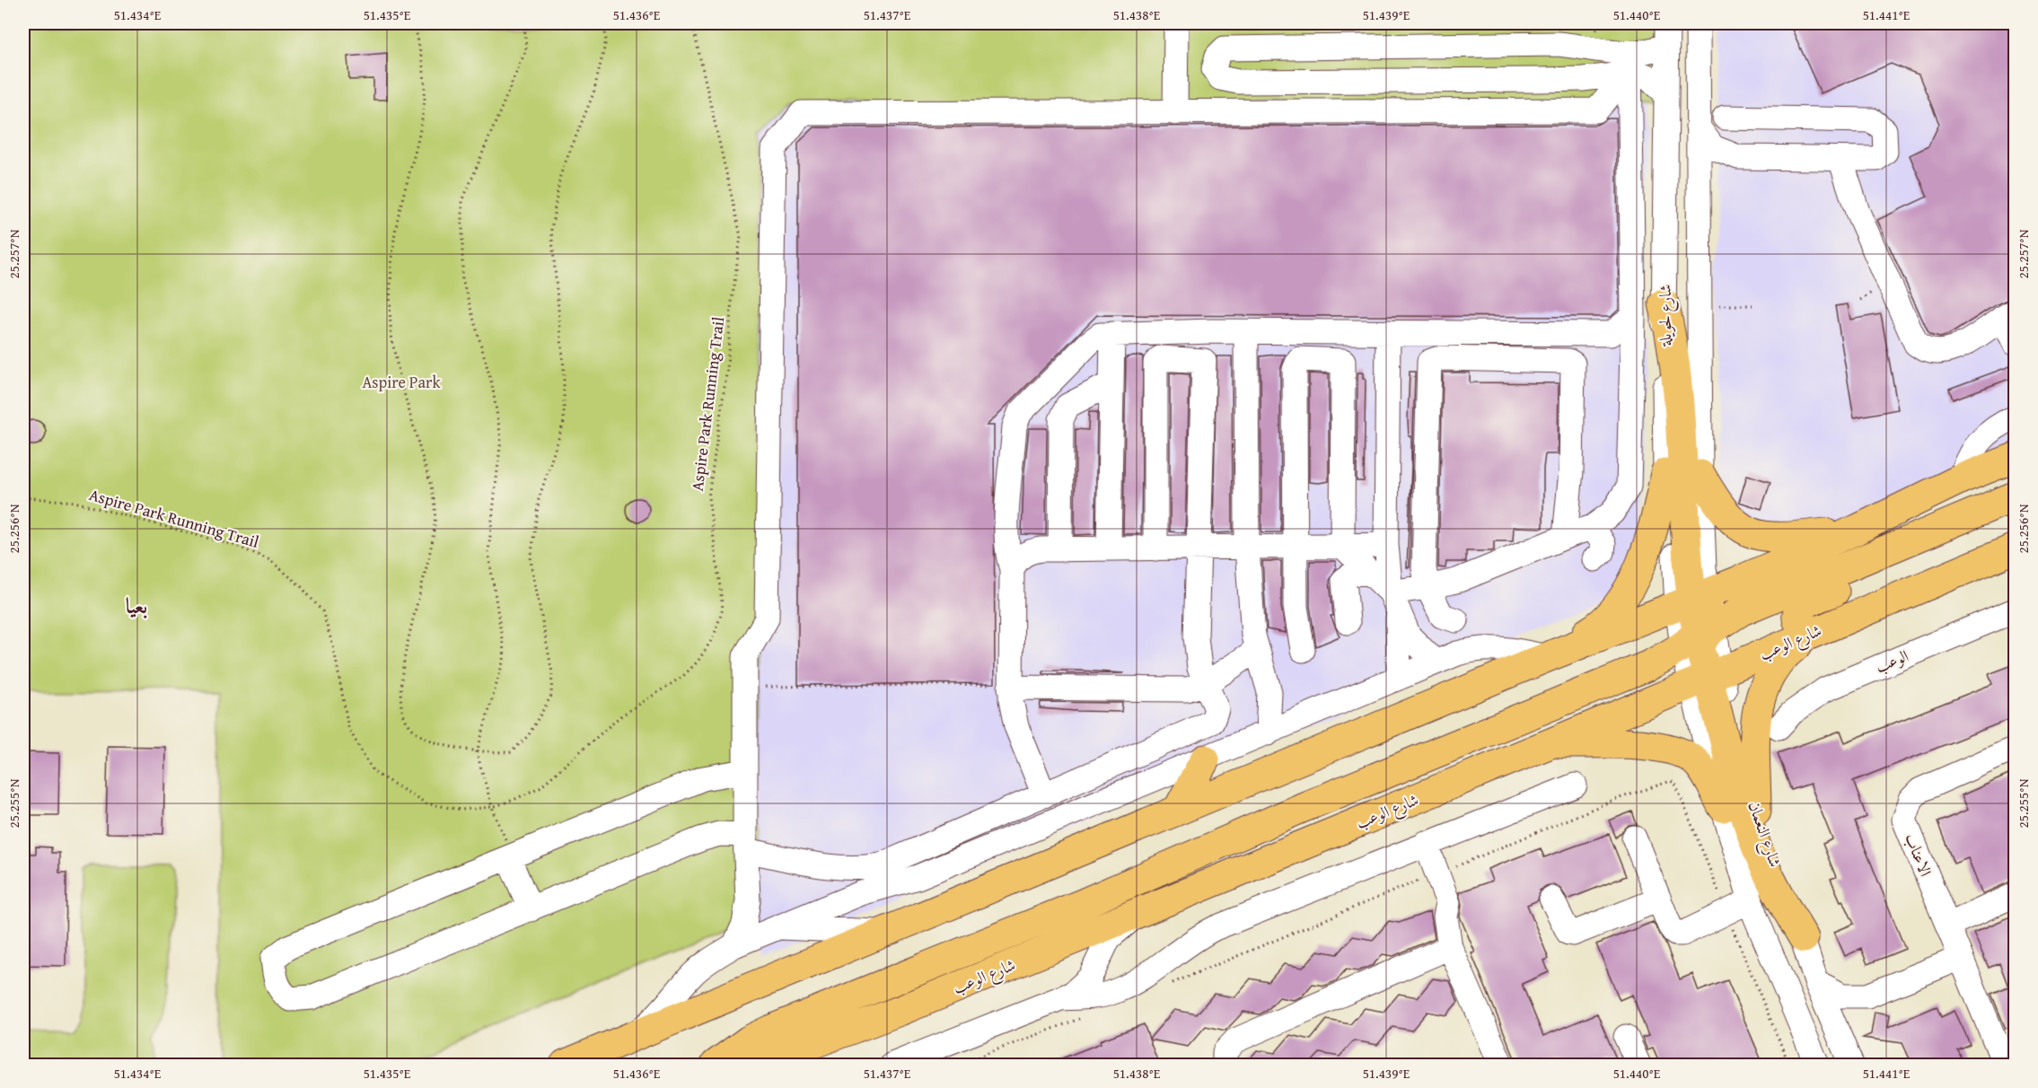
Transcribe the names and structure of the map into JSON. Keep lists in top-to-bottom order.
{
  "streets": {
    "main road": ["شارع الوعب"],
    "street": [
      "شارع لحويلة",
      "الوعب",
      "شارع النعمان",
      "الاعناب"
    ],
    "path": ["Aspire Park Running Trail"]
  },
  "crossings": [
    ["شارع الوعب", "شارع النعمان"]
  ],
  "districts": ["بعيا"],
  "parks": ["Aspire Park"],
  "coordinates": [
    "51.434°E",
    "51.435°E",
    "51.436°E",
    "51.437°E",
    "51.438°E",
    "51.439°E",
    "51.440°E",
    "51.441°E",
    "25.257°N",
    "25.256°N",
    "25.255°N"
  ]
}
